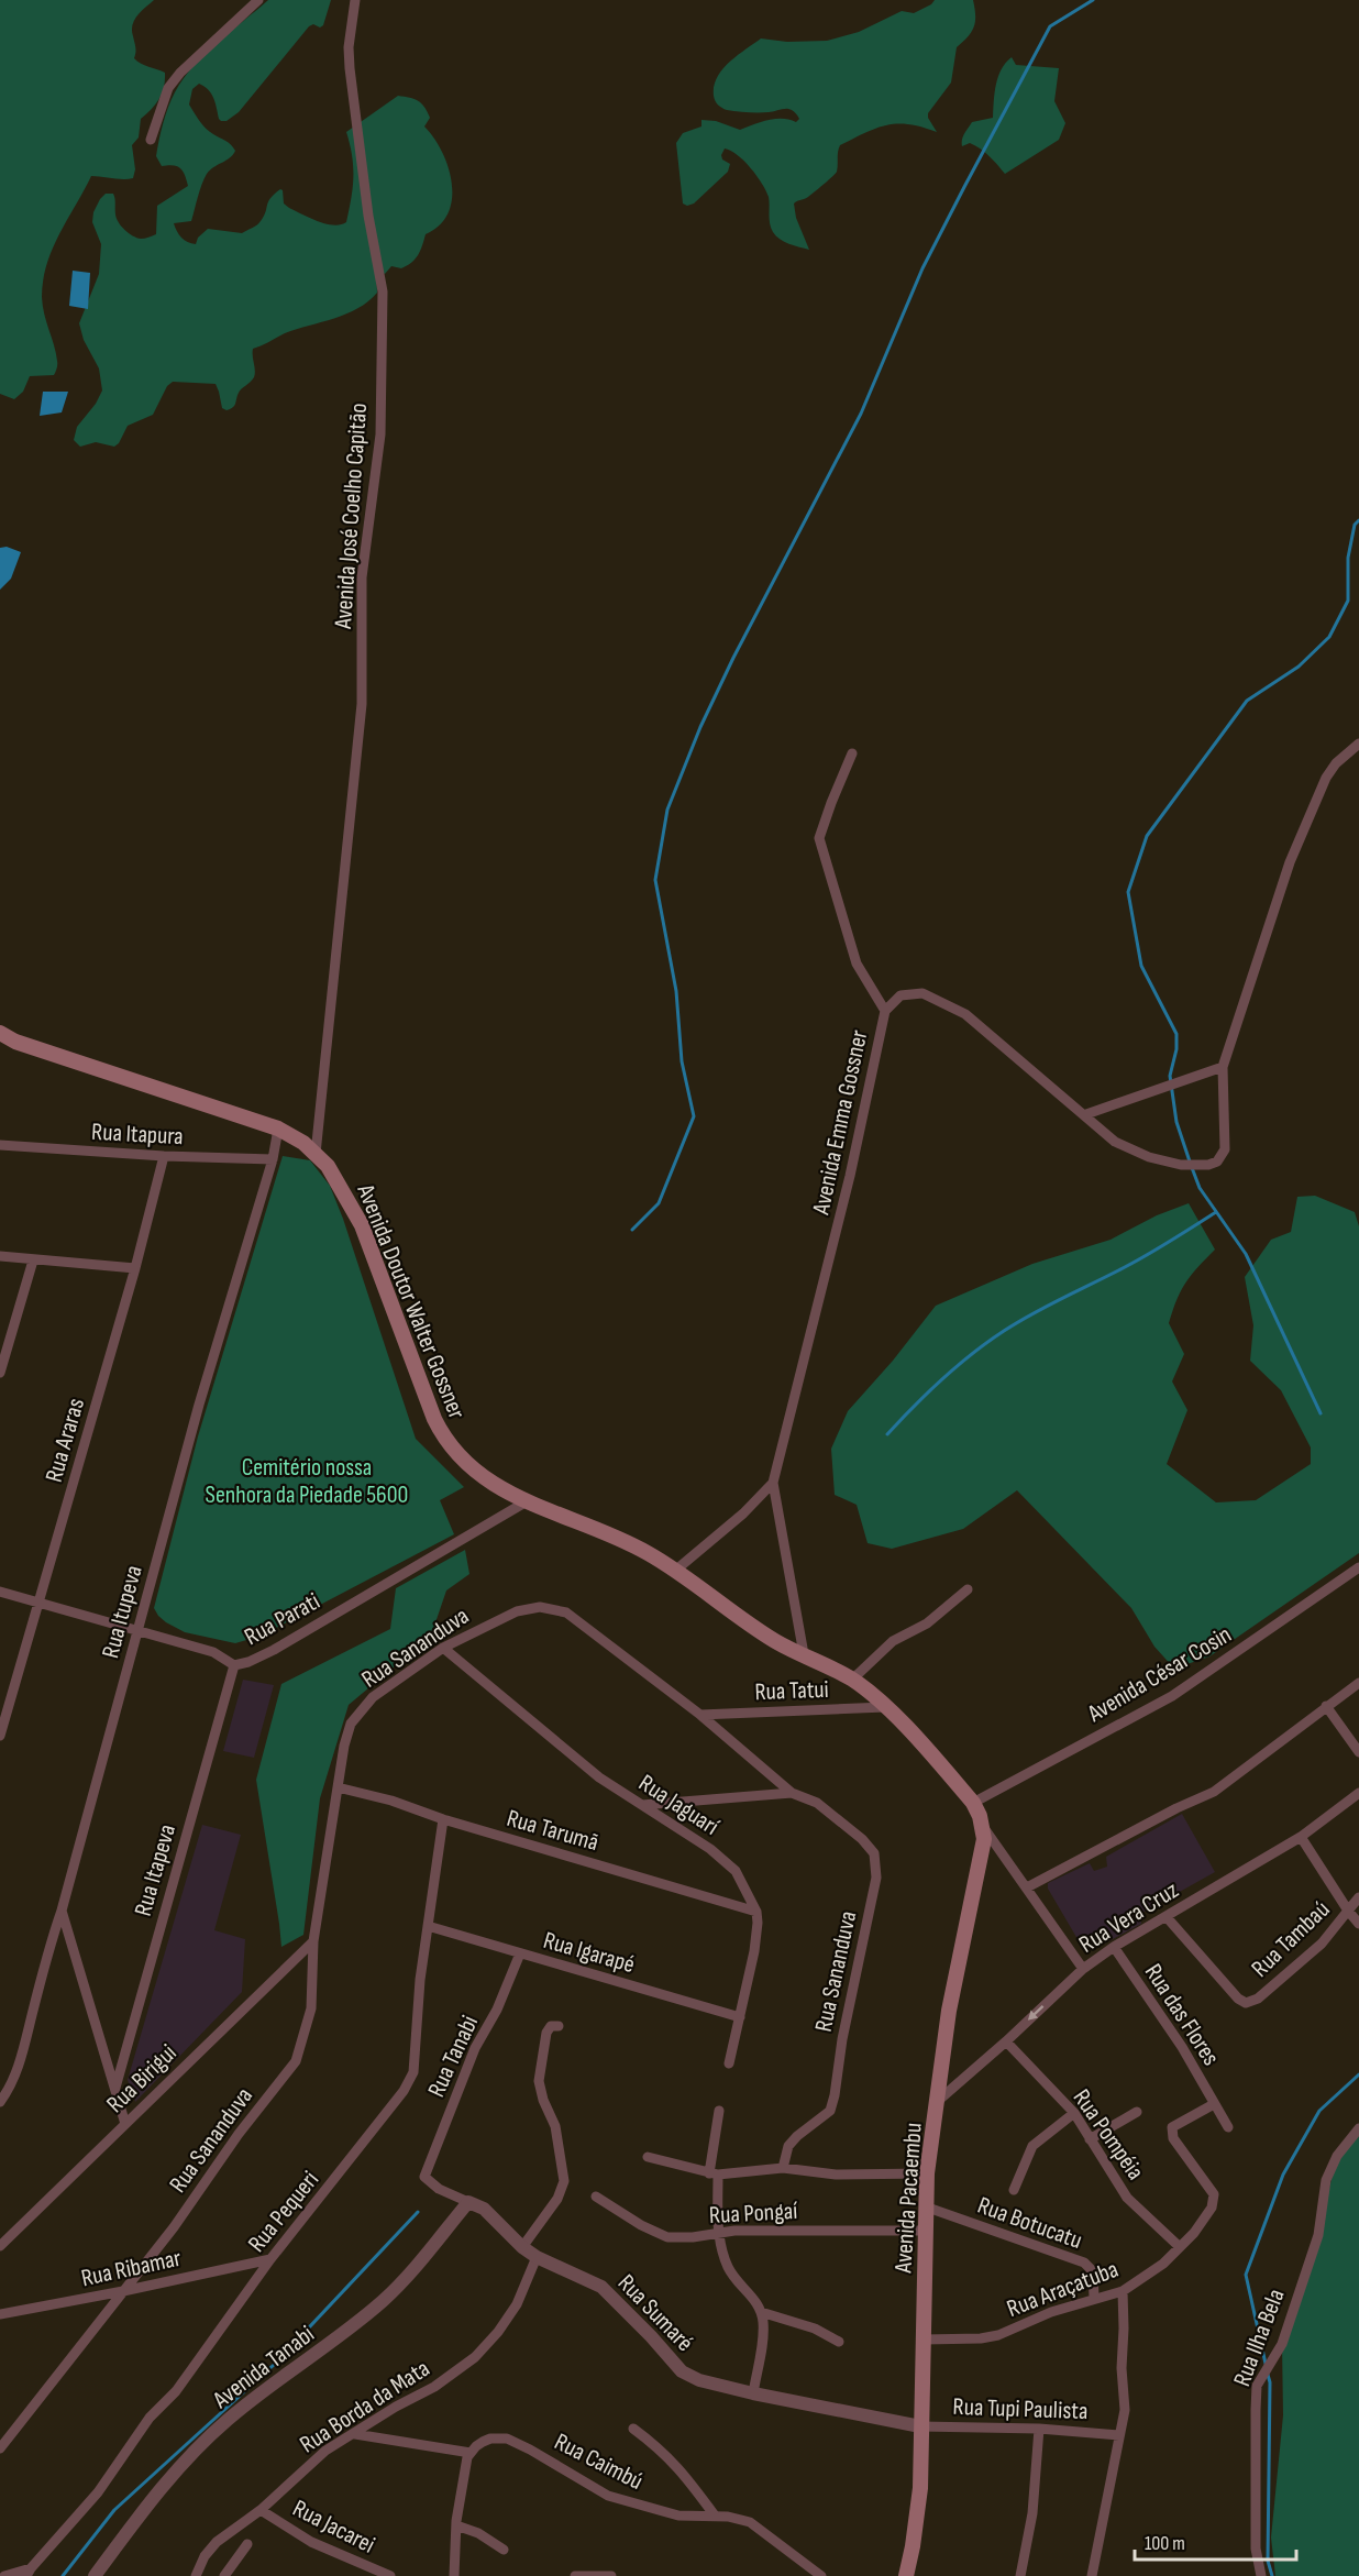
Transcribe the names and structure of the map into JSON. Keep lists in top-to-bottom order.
{
  "streets": {
    "main road": ["Avenida Doutor Walter Gossner", "Avenida Pacaembu"],
    "street": [
      "Avenida José Coelho Capitão",
      "Avenida Emma Gossner",
      "Rua Itapura",
      "Rua Araras",
      "Rua Itupeva",
      "Rua Parati",
      "Rua Sananduva",
      "Avenida César Cosin",
      "Rua Tatui",
      "Rua Jaguarí",
      "Rua Tarumã",
      "Rua Itapeva",
      "Rua Vera Cruz",
      "Rua Tambaú",
      "Rua Igarapé",
      "Rua das Flores",
      "Rua Tanabi",
      "Rua Birigui",
      "Rua Pompéia",
      "Rua Pequeri",
      "Rua Pongaí",
      "Rua Botucatu",
      "Rua Ribamar",
      "Rua Araçatuba",
      "Rua Sumaré",
      "Rua Ilha Bela",
      "Avenida Tanabi",
      "Rua Borda da Mata",
      "Rua Tupi Paulista",
      "Rua Caimbú",
      "Rua Jacarei"
    ]
  },
  "crossings": [
    ["Avenida José Coelho Capitão", "Avenida Doutor Walter Gossner"],
    ["Avenida Emma Gossner", "Avenida Doutor Walter Gossner"],
    ["Rua Itapura", "Rua Araras"],
    ["Rua Itapura", "Rua Itupeva"],
    ["Avenida Doutor Walter Gossner", "Rua Itupeva"],
    ["Avenida Doutor Walter Gossner", "Rua Parati"],
    ["Avenida Doutor Walter Gossner", "Avenida César Cosin"],
    ["Avenida Doutor Walter Gossner", "Rua Tatui"],
    ["Avenida Doutor Walter Gossner", "Rua Vera Cruz"],
    ["Avenida Doutor Walter Gossner", "Avenida Pacaembu"],
    ["Rua Araras", "Rua Parati"],
    ["Rua Itupeva", "Rua Parati"],
    ["Rua Parati", "Rua Itapeva"],
    ["Rua Sananduva", "Rua Tatui"],
    ["Rua Sananduva", "Rua Jaguarí"],
    ["Rua Sananduva", "Rua Tarumã"],
    ["Rua Sananduva", "Rua Birigui"],
    ["Rua Sananduva", "Rua Ribamar"],
    ["Rua Jaguarí", "Rua Tarumã"],
    ["Rua Tarumã", "Rua Pequeri"],
    ["Rua Vera Cruz", "Rua Tambaú"],
    ["Rua Vera Cruz", "Rua das Flores"],
    ["Rua Vera Cruz", "Rua Pompéia"],
    ["Rua Vera Cruz", "Avenida Pacaembu"],
    ["Rua Igarapé", "Rua Tanabi"],
    ["Rua Igarapé", "Rua Pequeri"],
    ["Rua das Flores", "Rua Araçatuba"],
    ["Rua Tanabi", "Rua Sumaré"],
    ["Rua Pompéia", "Rua Araçatuba"],
    ["Avenida Pacaembu", "Rua Pongaí"],
    ["Avenida Pacaembu", "Rua Botucatu"],
    ["Avenida Pacaembu", "Rua Araçatuba"],
    ["Avenida Pacaembu", "Rua Sumaré"],
    ["Avenida Pacaembu", "Rua Tupi Paulista"],
    ["Rua Pequeri", "Rua Ribamar"],
    ["Rua Botucatu", "Rua Araçatuba"],
    ["Rua Sumaré", "Avenida Tanabi"],
    ["Rua Sumaré", "Rua Borda da Mata"],
    ["Rua Sumaré", "Rua Tupi Paulista"],
    ["Rua Borda da Mata", "Rua Jacarei"]
  ],
  "parks": ["Cemitério nossa Senhora da Piedade 5600"],
  "scale_bar": "100 m"
}
